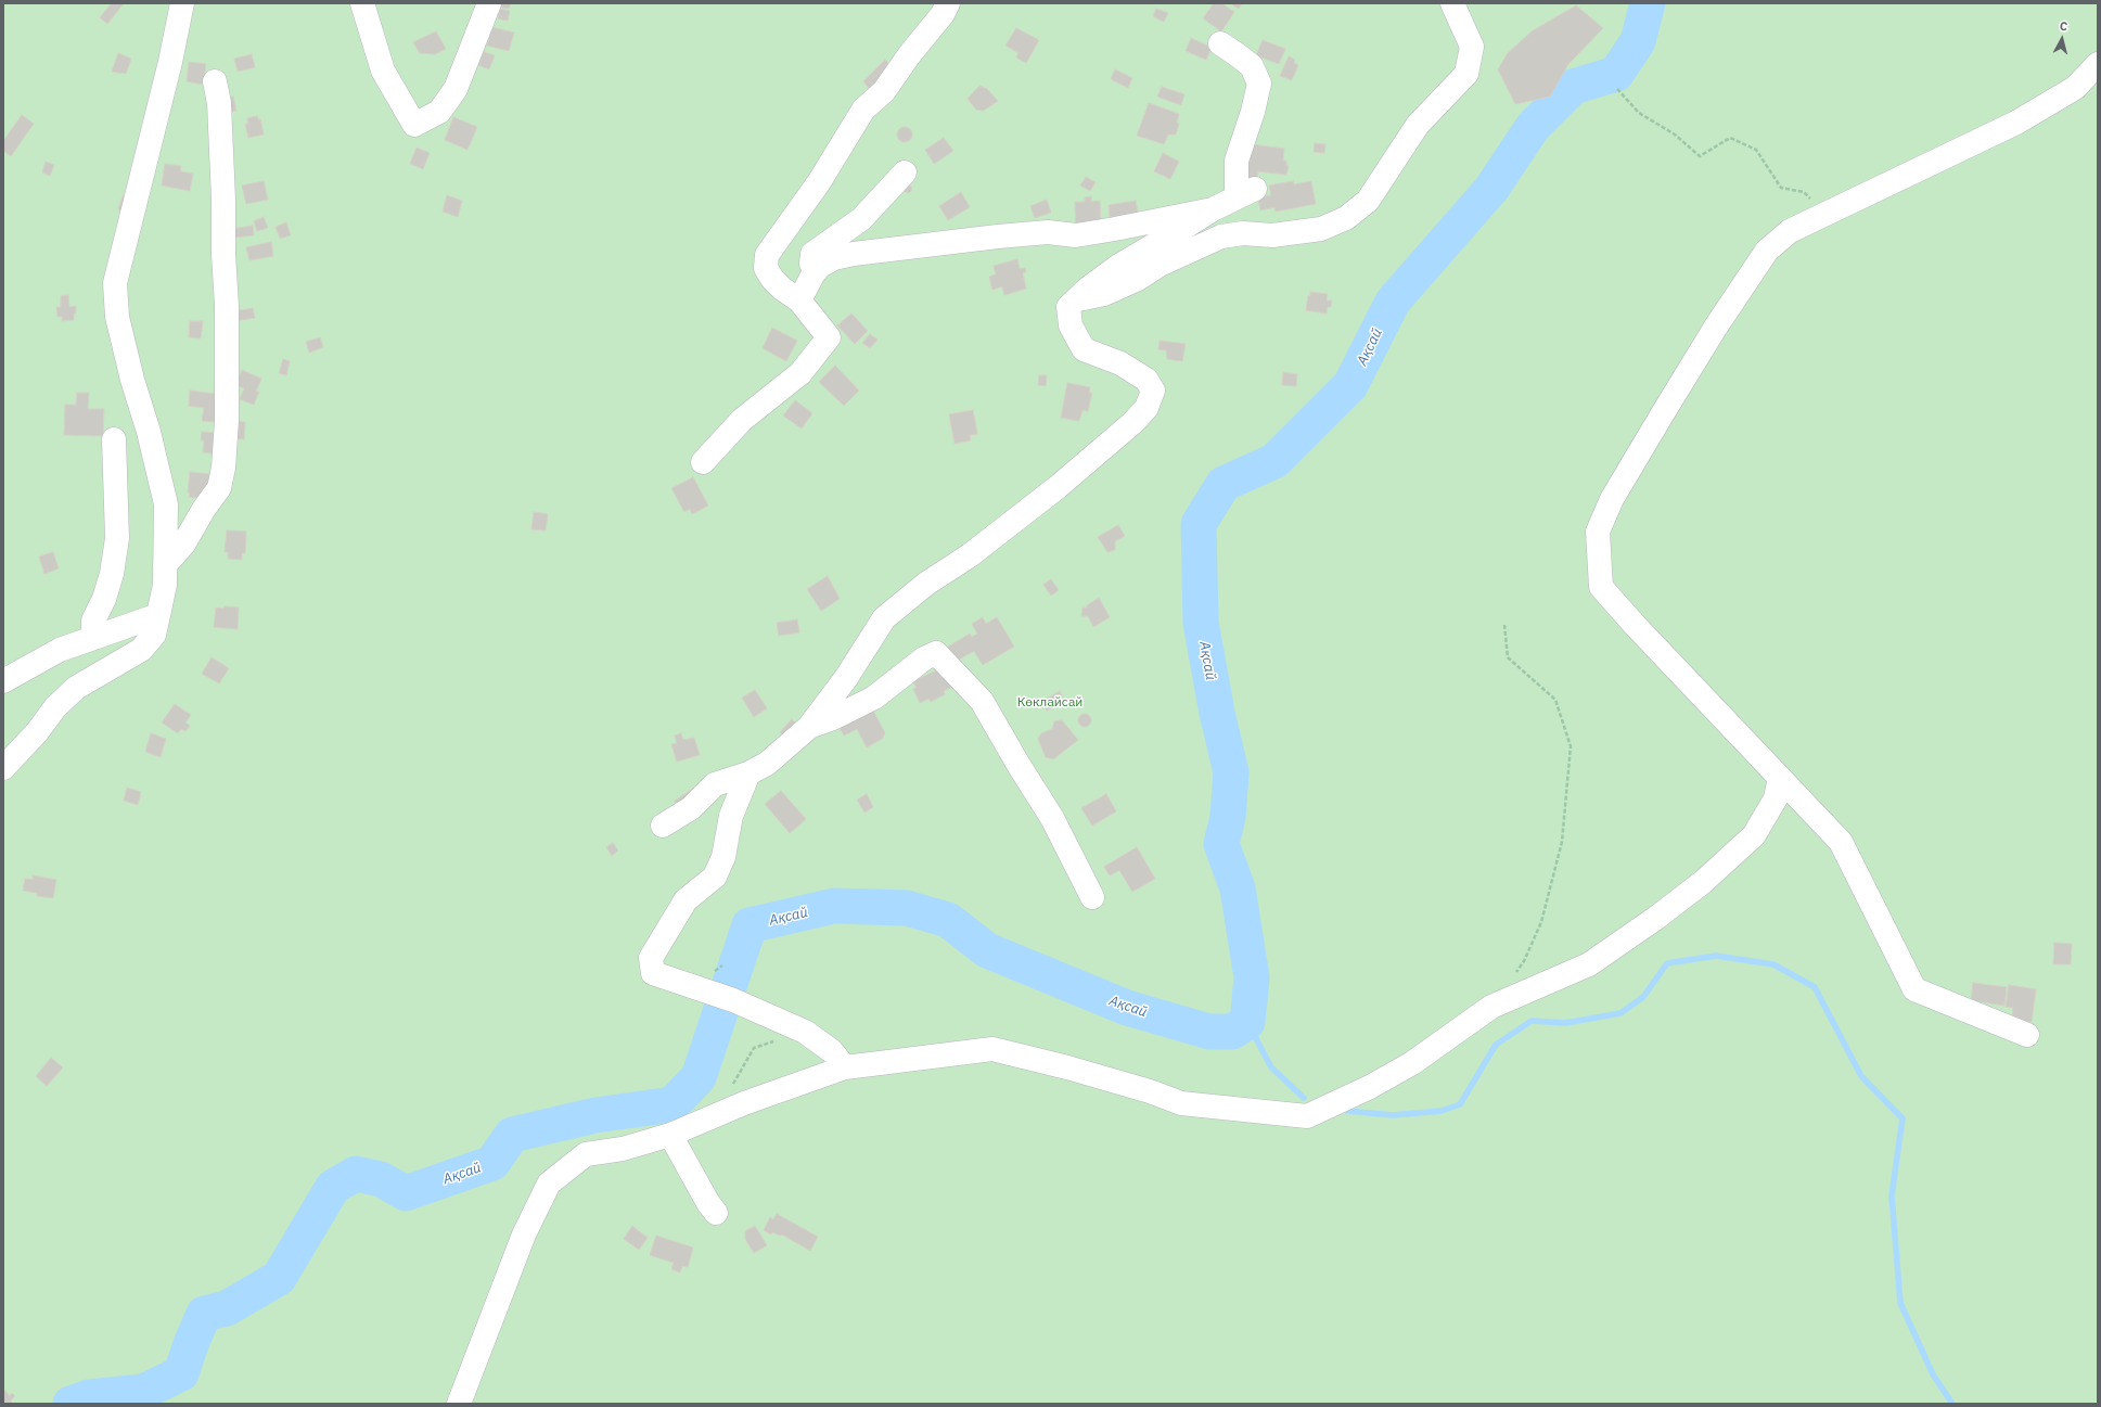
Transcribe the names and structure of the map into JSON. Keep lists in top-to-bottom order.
{
  "water": ["Ақсай"],
  "parks": ["Көклайсай"],
  "north": "top"
}
